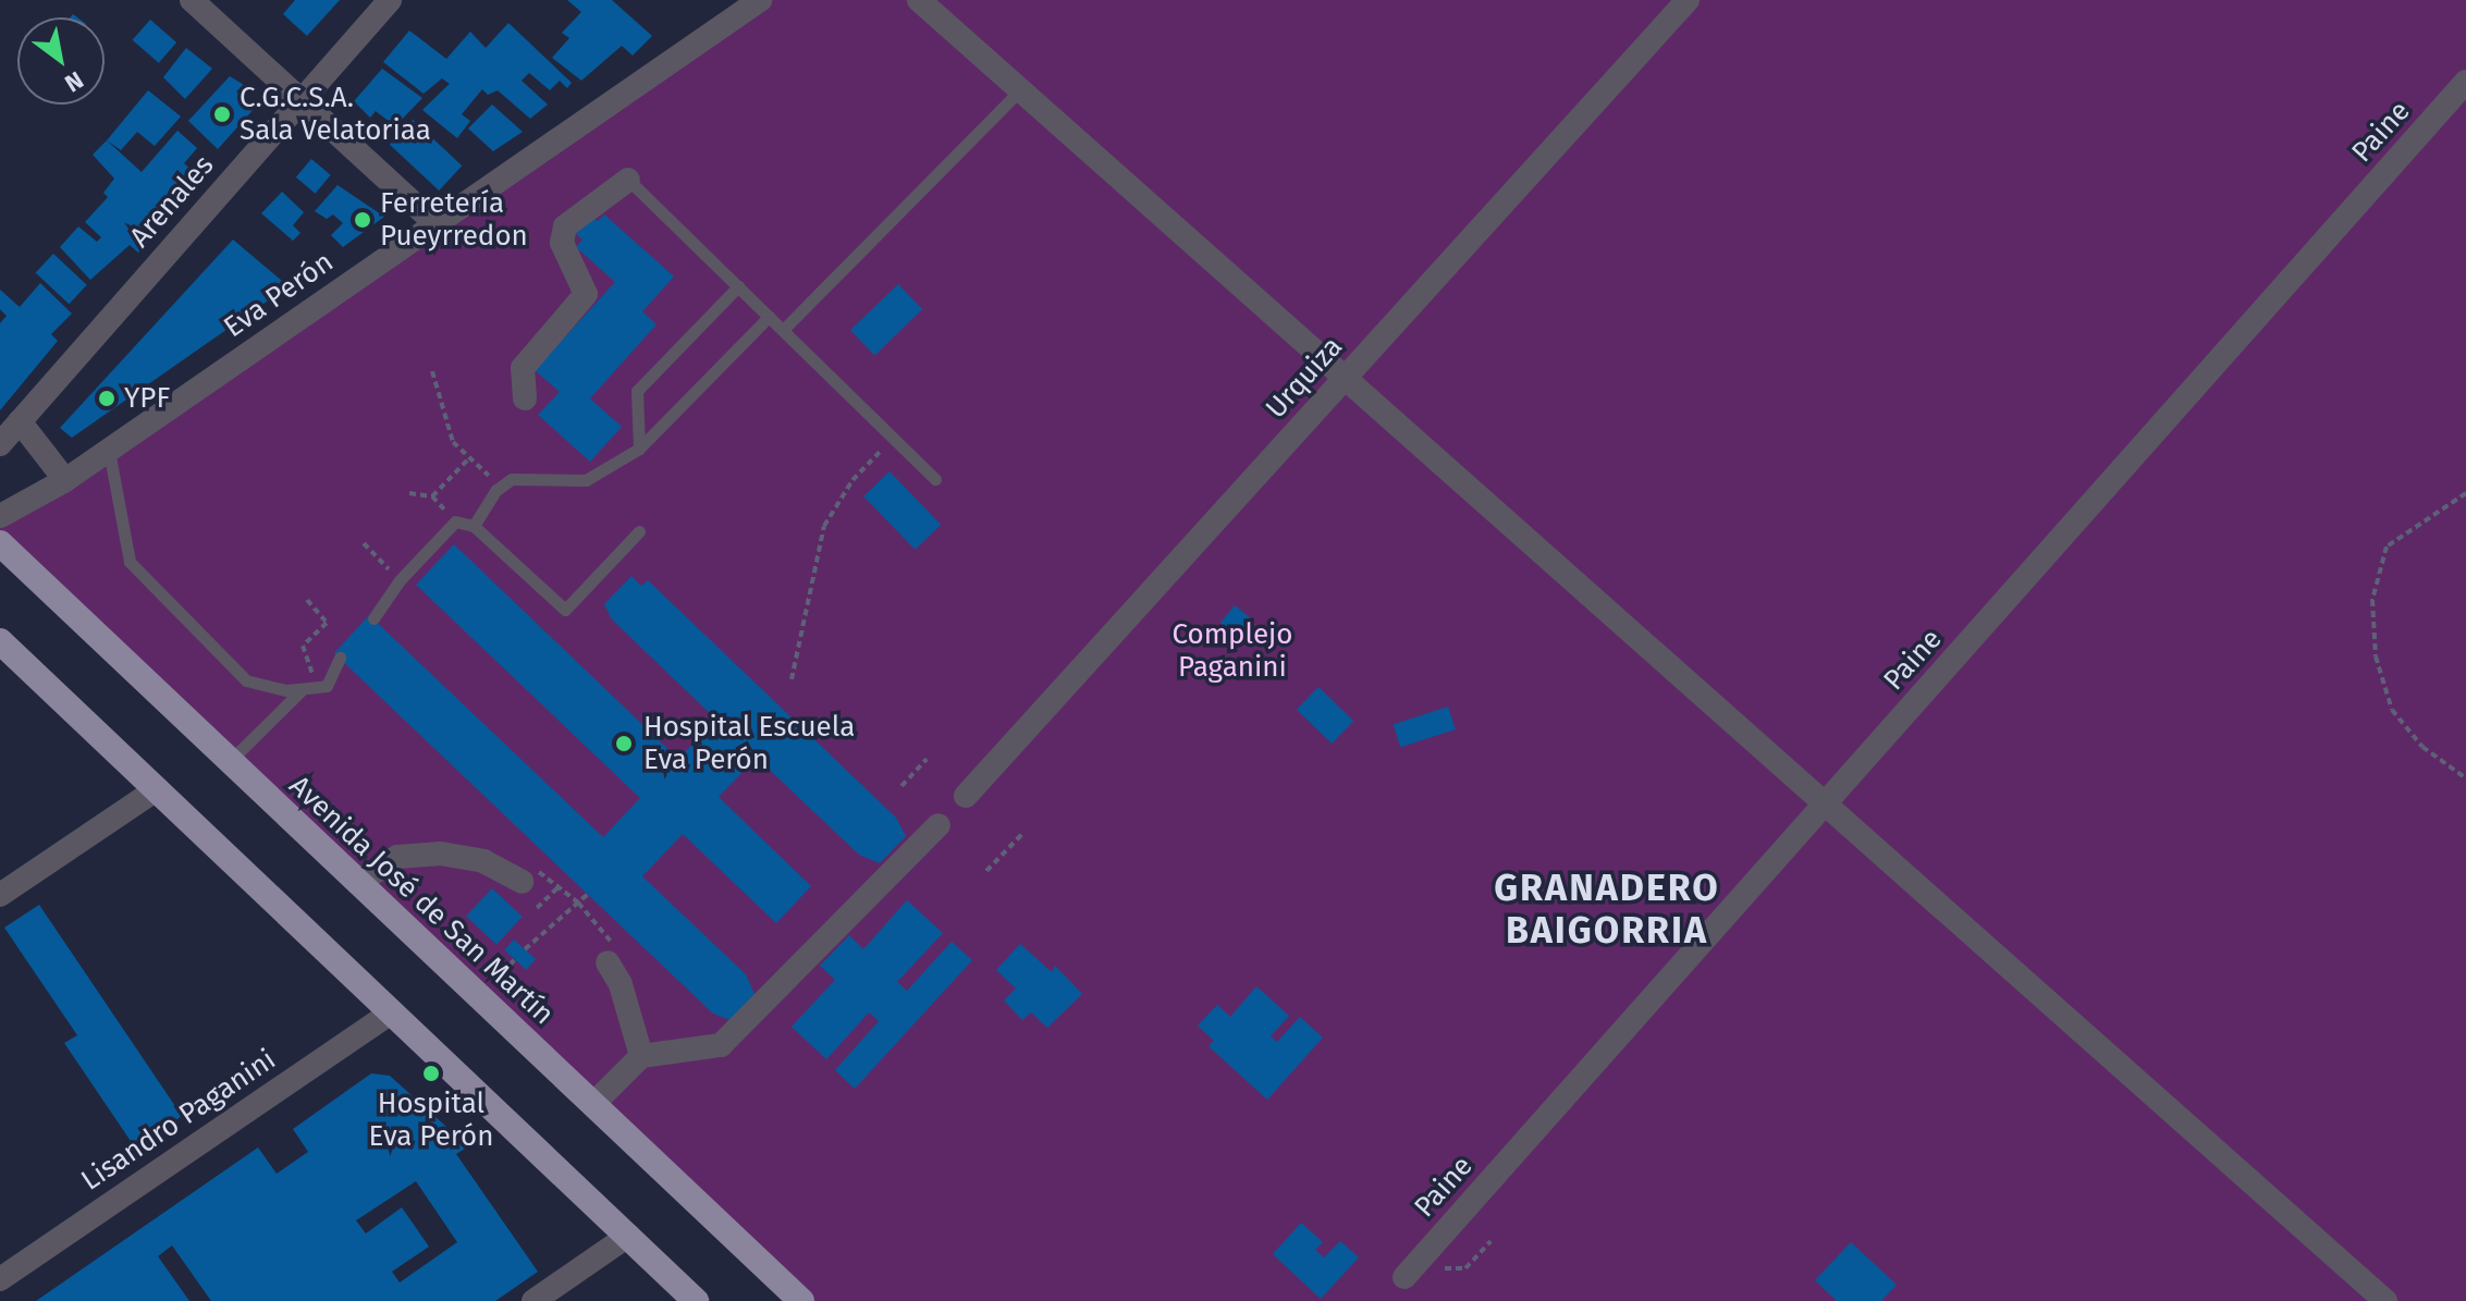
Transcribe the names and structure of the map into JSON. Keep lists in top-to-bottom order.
{
  "streets": {
    "main road": ["Avenida José de San Martín"],
    "street": [
      "Paine",
      "Arenales",
      "Eva Perón",
      "Urquiza",
      "Lisandro Paganini"
    ]
  },
  "districts": ["GRANADERO BAIGORRIA"],
  "parks": ["Complejo Paganini"],
  "places": [
    "C.G.C.S.A. Sala Velatoriaa",
    "Ferretería Pueyrredon",
    "YPF",
    "Hospital Escuela Eva Perón",
    "Hospital Eva Perón"
  ],
  "north": "bottom right"
}
